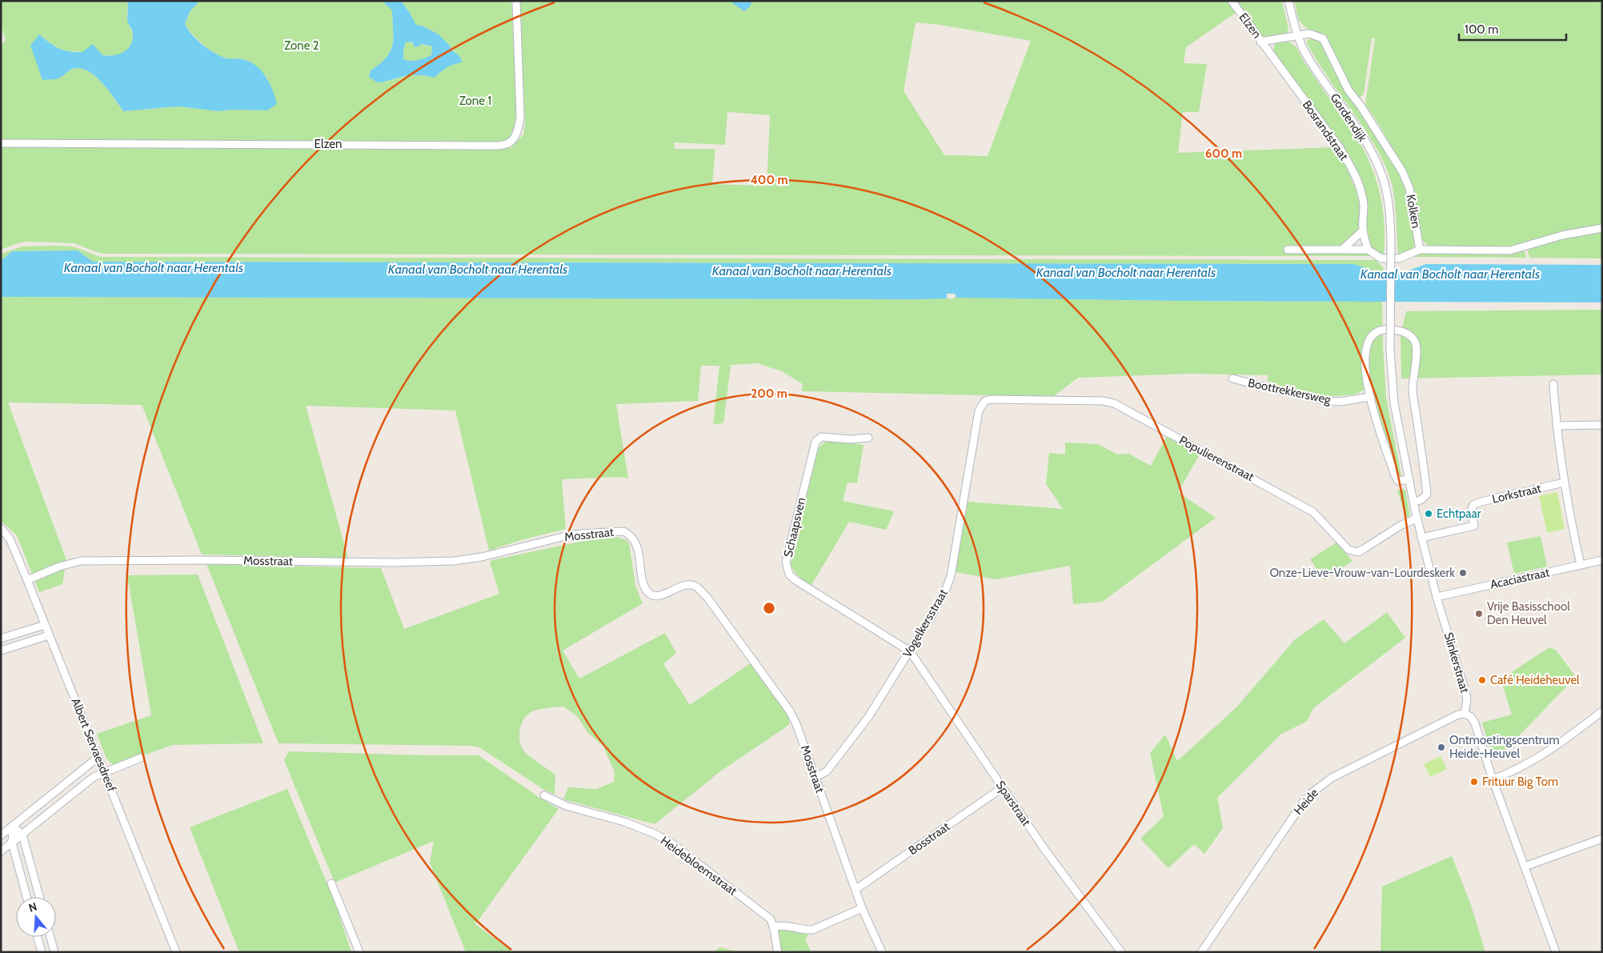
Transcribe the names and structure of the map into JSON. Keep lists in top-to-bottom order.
{
  "streets": {
    "street": [
      "Elzen",
      "Gordendijk",
      "Bosrandstraat",
      "Kolken",
      "Boottrekkersweg",
      "Populierenstraat",
      "Lorkstraat",
      "Schaapsven",
      "Mosstraat",
      "Acaciastraat",
      "Vogelkersstraat",
      "Slinkerstraat",
      "Albert Servaesdreef",
      "Heide",
      "Sparstraat",
      "Bosstraat",
      "Heidebloemstraat"
    ]
  },
  "crossings": [
    ["Elzen", "Gordendijk"],
    ["Elzen", "Bosrandstraat"],
    ["Elzen", "Kolken"],
    ["Gordendijk", "Kolken"],
    ["Gordendijk", "Slinkerstraat"],
    ["Populierenstraat", "Vogelkersstraat"],
    ["Populierenstraat", "Slinkerstraat"],
    ["Lorkstraat", "Slinkerstraat"],
    ["Schaapsven", "Vogelkersstraat"],
    ["Schaapsven", "Sparstraat"],
    ["Mosstraat", "Vogelkersstraat"],
    ["Mosstraat", "Albert Servaesdreef"],
    ["Mosstraat", "Bosstraat"],
    ["Acaciastraat", "Slinkerstraat"],
    ["Vogelkersstraat", "Sparstraat"],
    ["Slinkerstraat", "Heide"],
    ["Sparstraat", "Bosstraat"]
  ],
  "water": ["Kanaal van Bocholt naar Herentals"],
  "parks": ["Zone 2", "Zone 1"],
  "places": [
    "Echtpaar",
    "Onze-Lieve-Vrouw-van-Lourdeskerk",
    "Vrije Basisschool Den Heuvel",
    "Café Heideheuvel",
    "Ontmoetingscentrum Heide-Heuvel",
    "Frituur Big Tom"
  ],
  "scale_bar": "100 m",
  "north": "top",
  "rings": ["600 m", "400 m", "200 m"]
}
